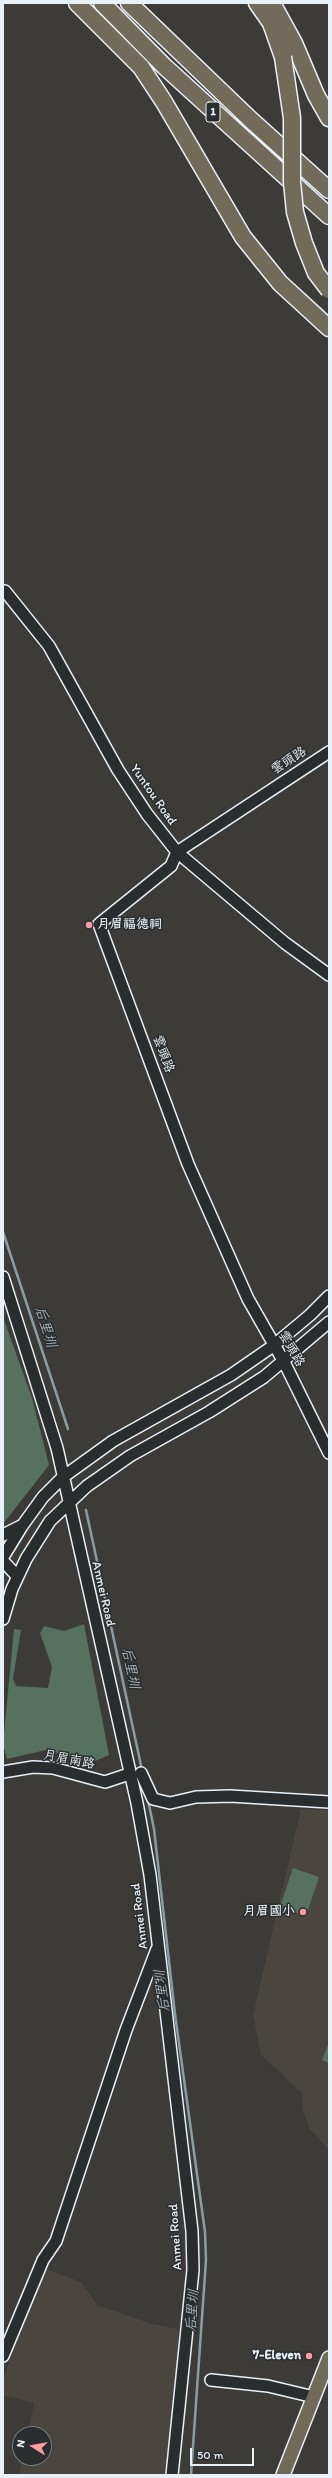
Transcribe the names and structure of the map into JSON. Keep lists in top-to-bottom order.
{
  "streets": {
    "highway": ["1"],
    "street": [
      "雲頭路",
      "Yuntou Road",
      "Anmei Road",
      "月眉南路"
    ]
  },
  "crossings": [
    ["雲頭路", "Yuntou Road"],
    ["Anmei Road", "月眉南路"]
  ],
  "water": ["后里圳"],
  "places": ["月眉福德祠", "月眉國小", "7-Eleven"],
  "scale_bar": "50 m",
  "north": "left"
}
